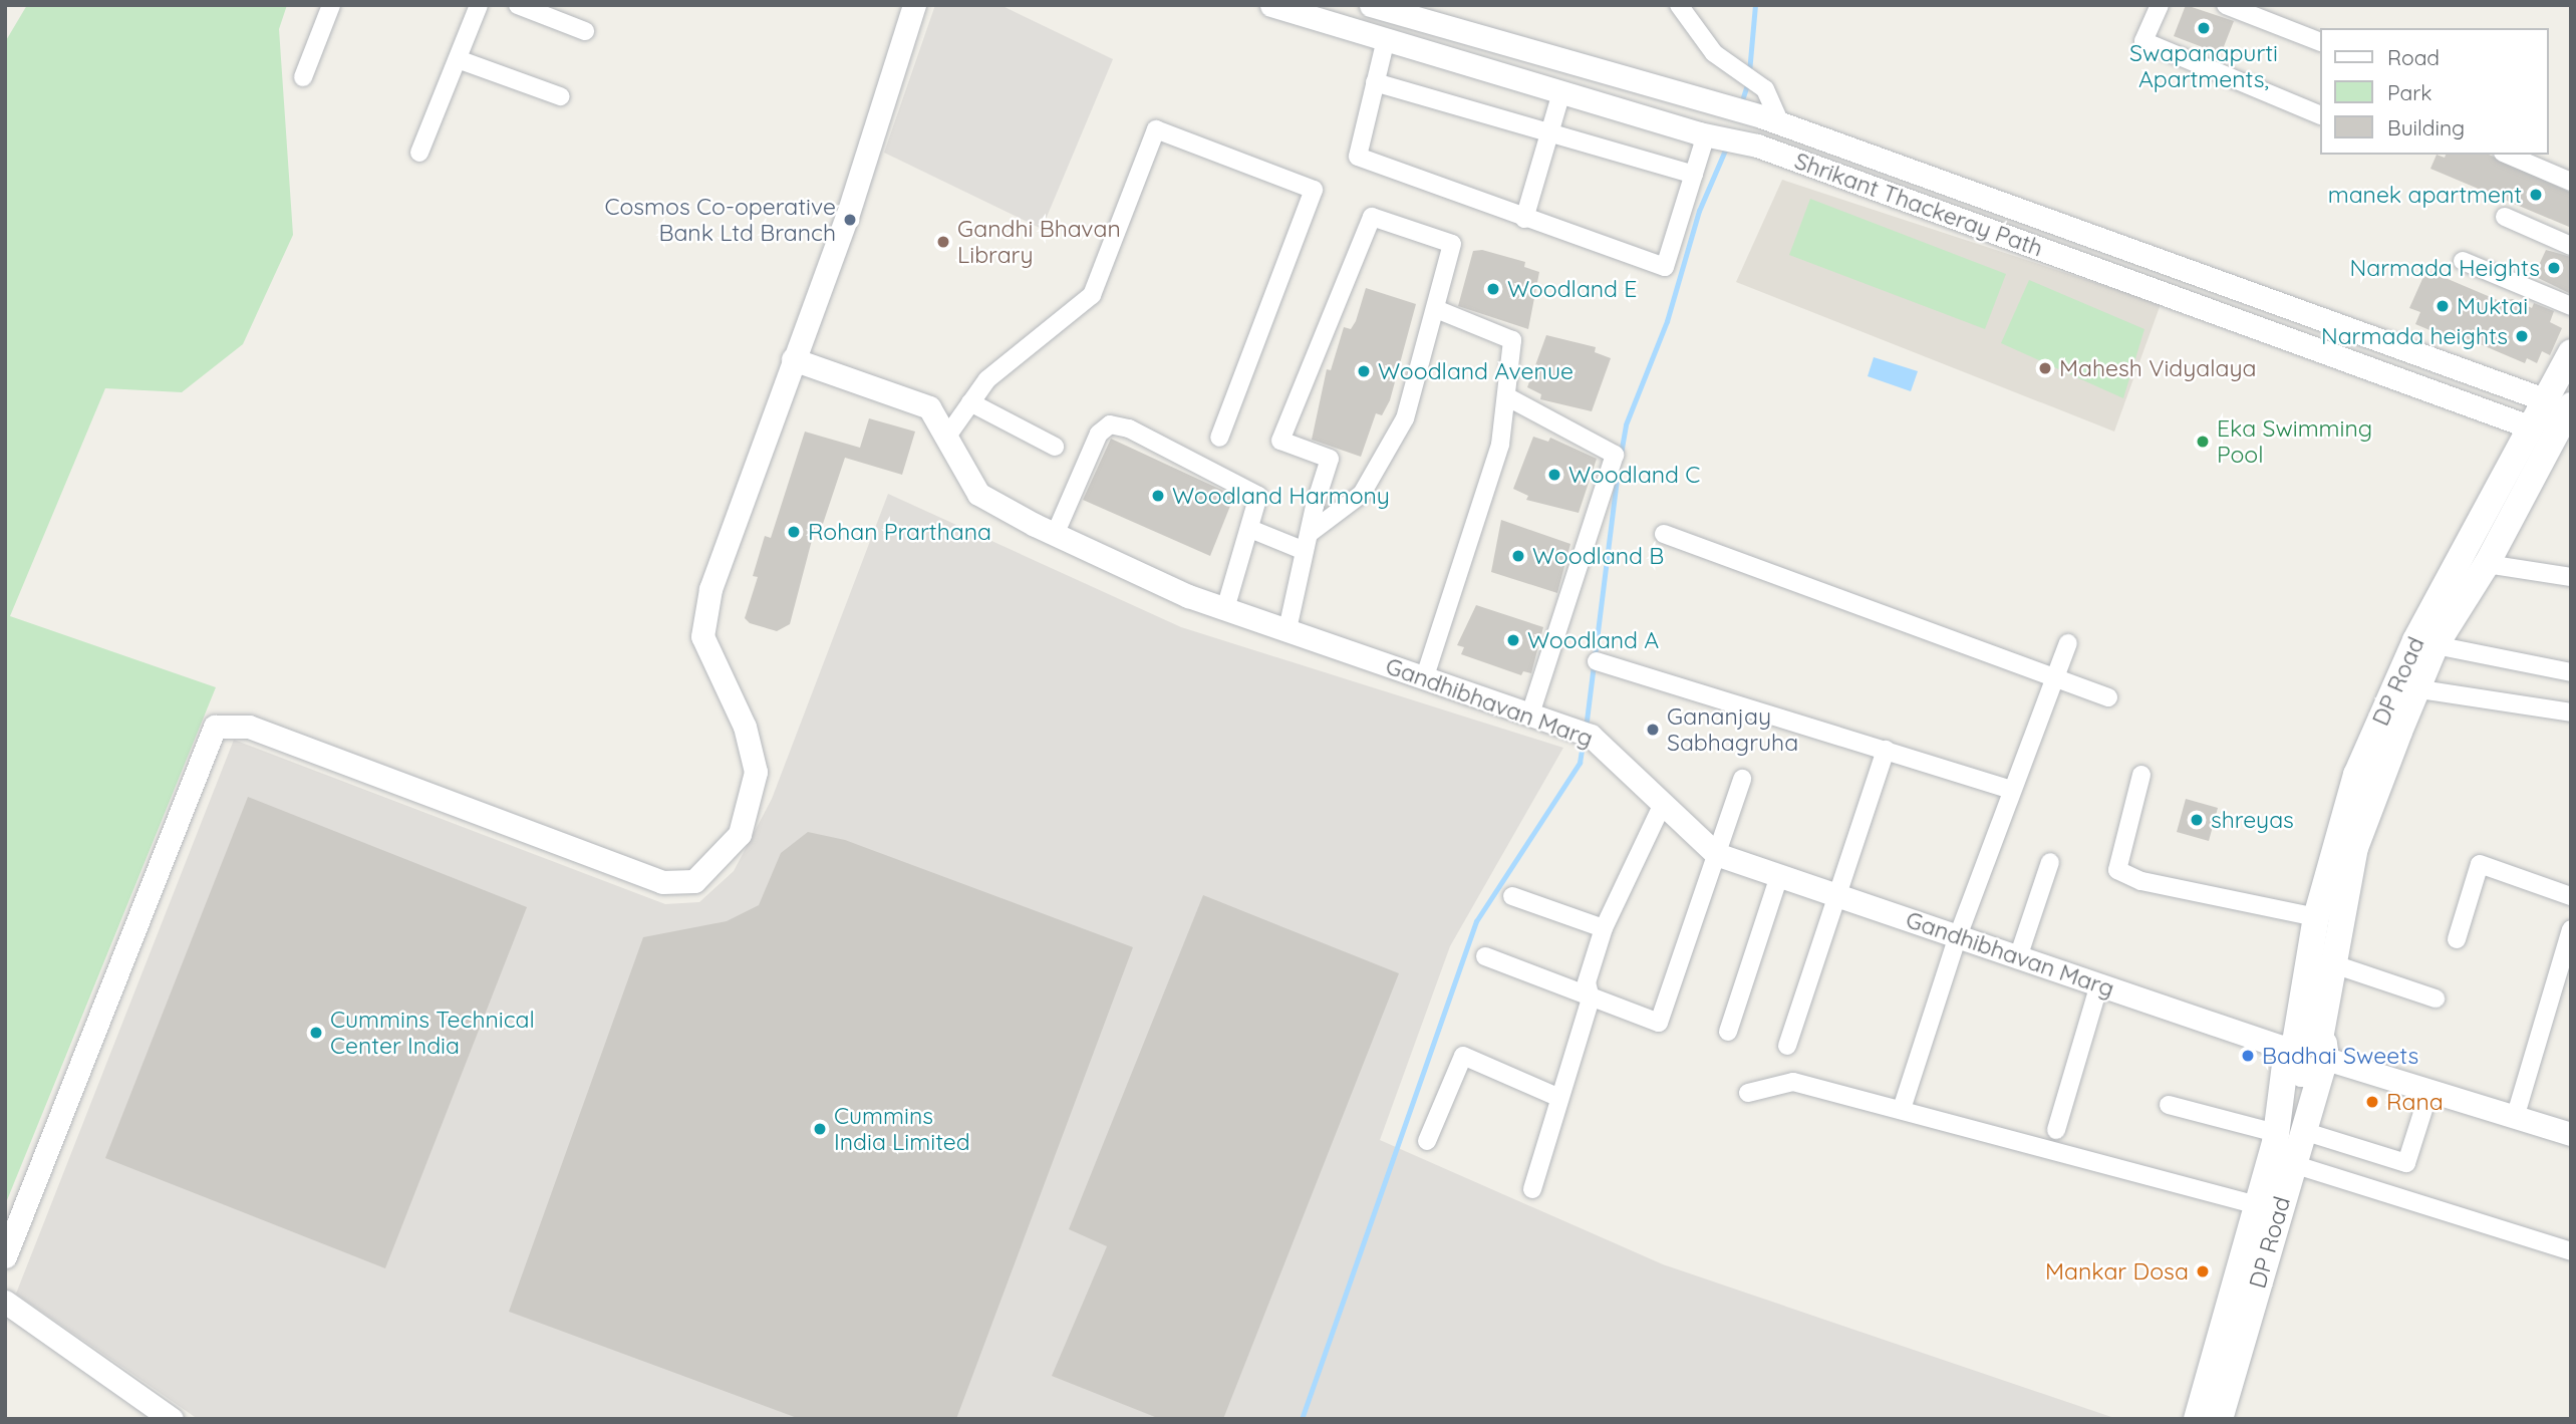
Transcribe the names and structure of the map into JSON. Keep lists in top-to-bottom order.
{
  "streets": {
    "main road": ["Shrikant Thackeray Path", "DP Road"],
    "street": ["Gandhibhavan Marg"]
  },
  "crossings": [
    ["Shrikant Thackeray Path", "DP Road"],
    ["DP Road", "Gandhibhavan Marg"]
  ],
  "places": [
    "Swapanapurti Apartments,",
    "manek apartment",
    "Cosmos Co-operative Bank Ltd Branch",
    "Gandhi Bhavan Library",
    "Narmada Heights",
    "Woodland E",
    "Muktai",
    "Narmada heights",
    "Mahesh Vidyalaya",
    "Woodland Avenue",
    "Eka Swimming Pool",
    "Woodland C",
    "Woodland Harmony",
    "Rohan Prarthana",
    "Woodland B",
    "Woodland A",
    "Gananjay Sabhagruha",
    "shreyas",
    "Cummins Technical Center India",
    "Badhai Sweets",
    "Rana",
    "Cummins India Limited",
    "Mankar Dosa"
  ],
  "legend": ["Road", "Park", "Building"]
}
